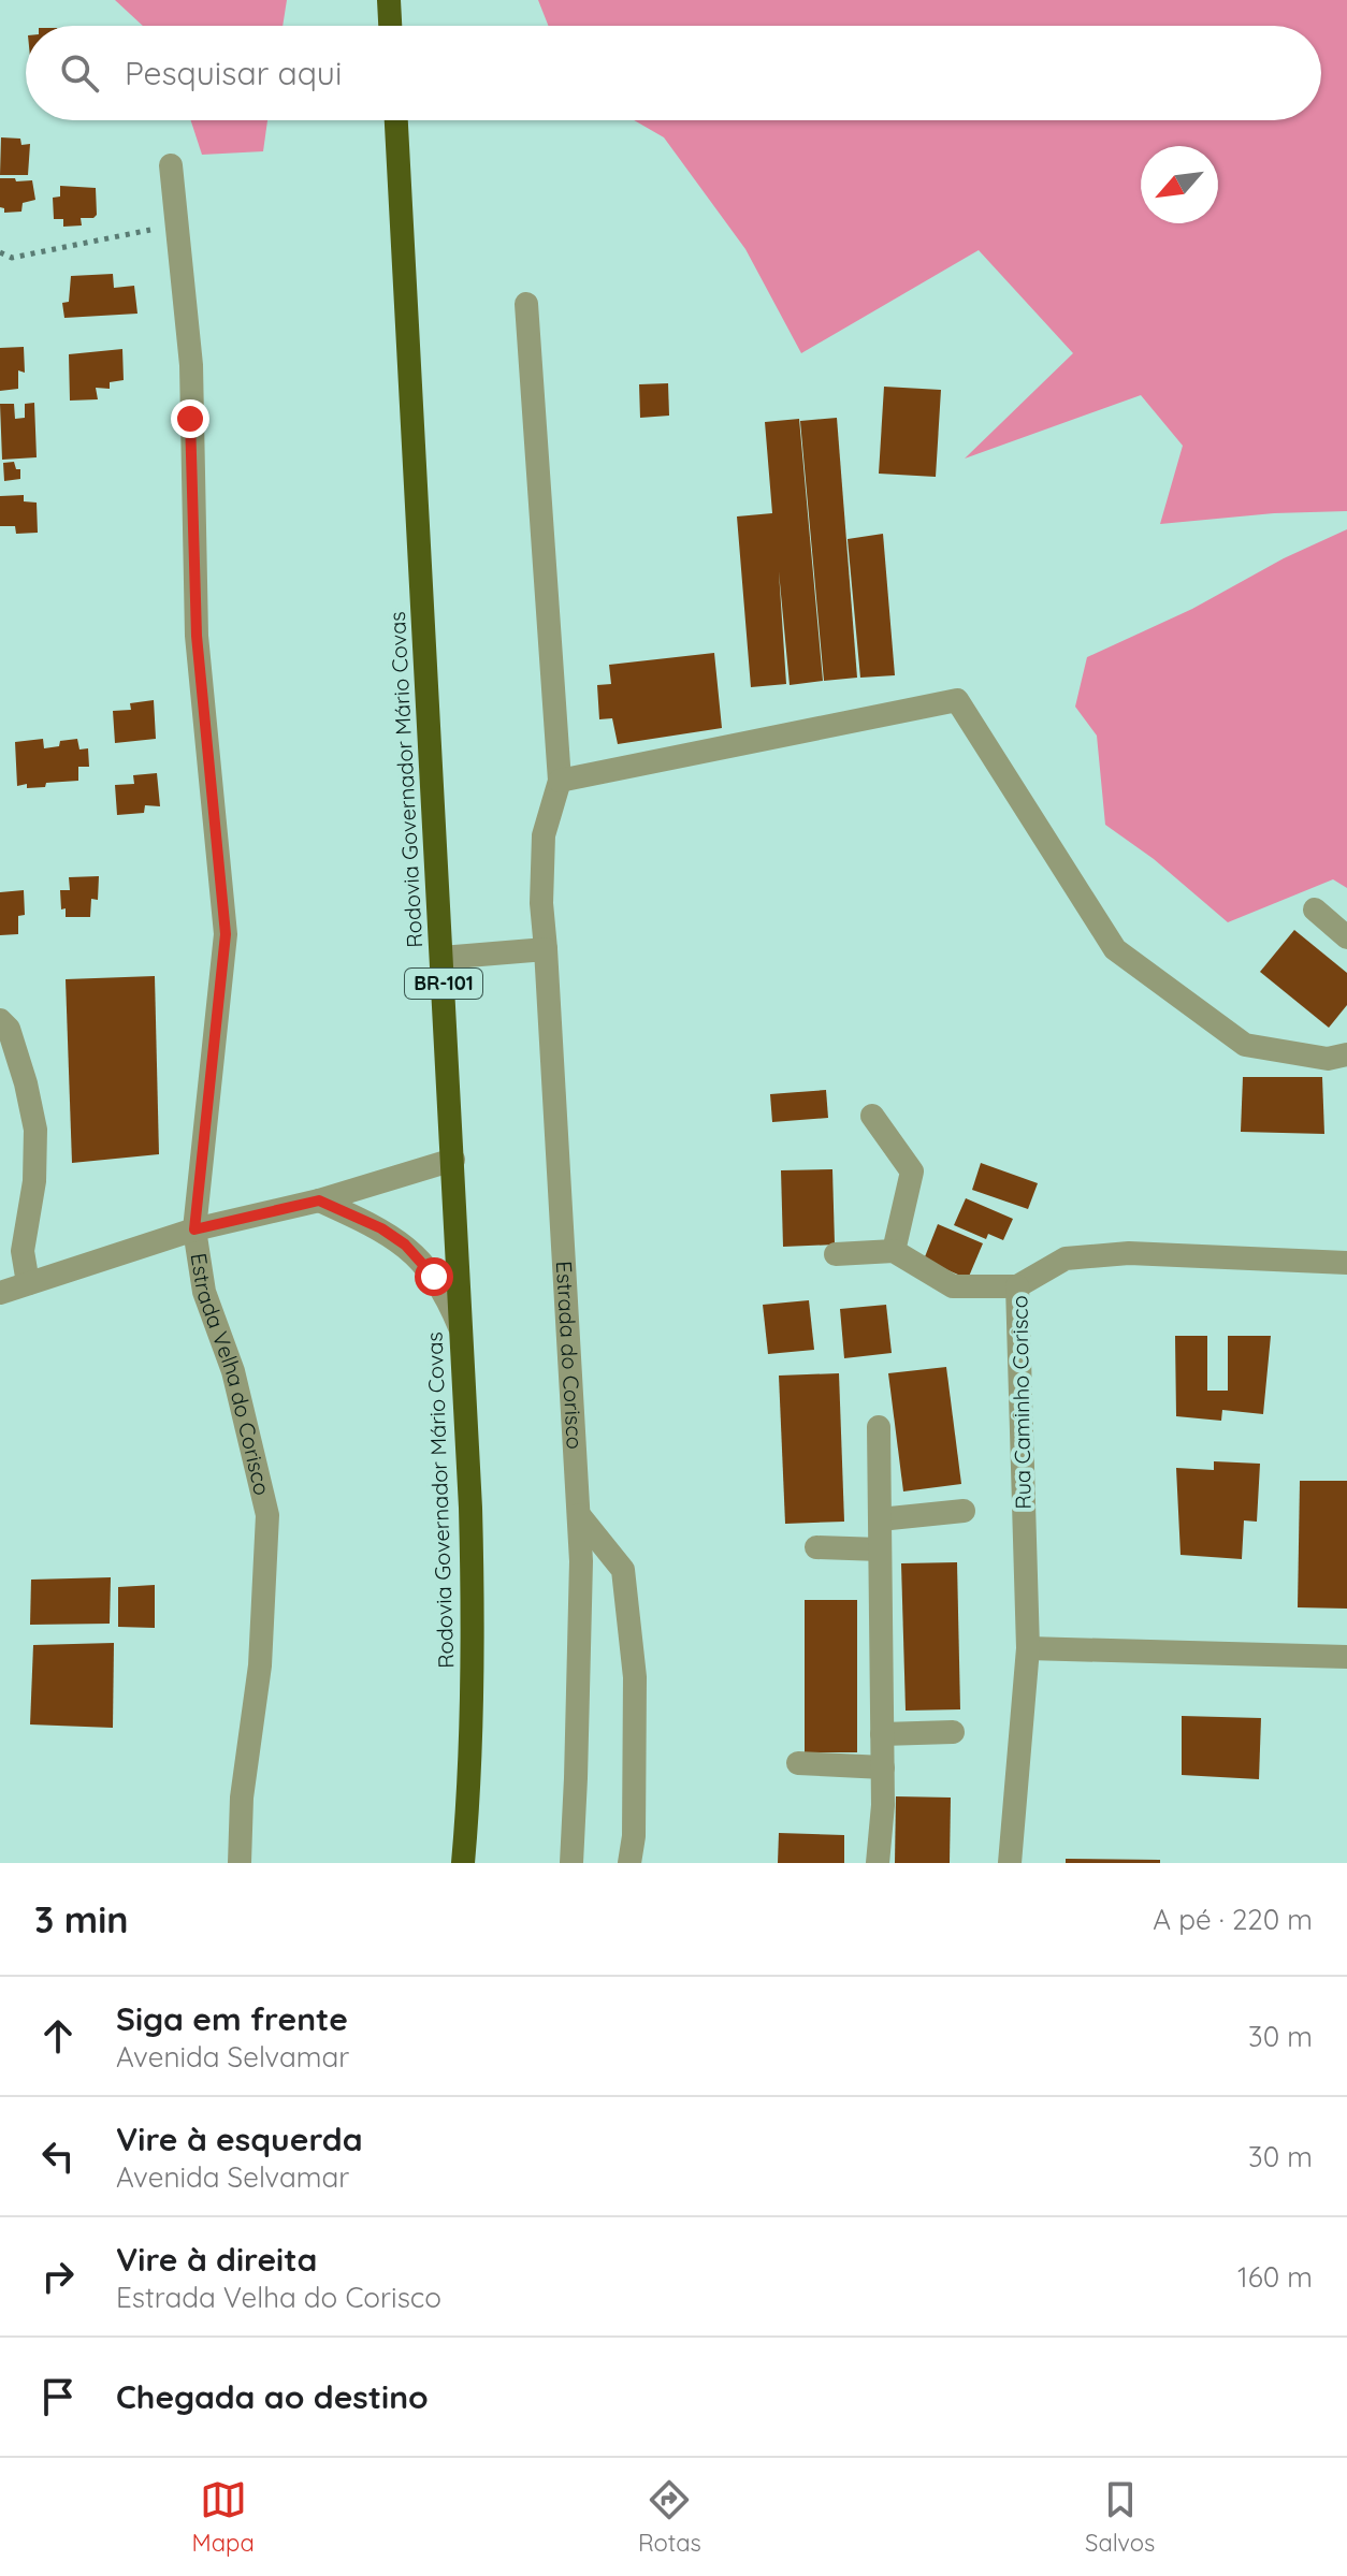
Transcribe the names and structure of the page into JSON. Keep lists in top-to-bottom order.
{
  "streets": {
    "highway": ["Rodovia Governador Mário Covas", "BR-101"],
    "street": ["Estrada do Corisco", "Estrada Velha do Corisco", "Rua Caminho Corisco"]
  },
  "north": "bottom left",
  "page": {
    "search": "Pesquisar aqui",
    "heading": ["3 min", "A pé · 220 m"],
    "list": [
      ["Siga em frente", "Avenida Selvamar", "30 m"],
      ["Vire à esquerda", "Avenida Selvamar", "30 m"],
      ["Vire à direita", "Estrada Velha do Corisco", "160 m"],
      "Chegada ao destino"
    ],
    "nav": ["Mapa", "Rotas", "Salvos"]
  }
}
